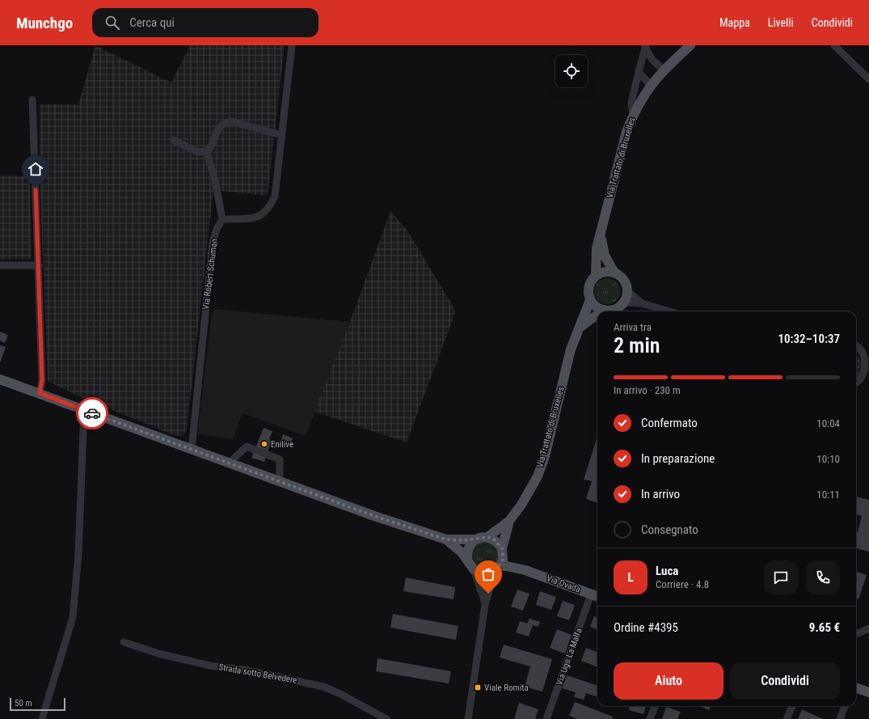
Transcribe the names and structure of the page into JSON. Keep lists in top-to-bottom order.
{
  "streets": {
    "main road": ["Via Trattato di Bruxelles", "Via Ovada"],
    "street": ["Via Robert Schuman", "Via Ugo La Malfa", "Strada sotto Belvedere"]
  },
  "crossings": [
    ["Via Trattato di Bruxelles", "Via Ovada"],
    ["Via Ovada", "Via Ugo La Malfa"]
  ],
  "places": {
    "other": ["Enilive"],
    "transit": ["Viale Romita"]
  },
  "scale_bar": "50 m",
  "page": {
    "header": "Munchgo",
    "search": "Cerca qui",
    "nav": ["Mappa", "Livelli", "Condividi"],
    "heading": ["2 min", "Arriva tra", "10:32–10:37"],
    "panel": [
      "Luca",
      "Corriere · 4.8",
      "Ordine #4395",
      "9.65 €"
    ],
    "bar": "In arrivo · 230 m",
    "list": [
      ["Confermato", "10:04"],
      ["In preparazione", "10:10"],
      ["In arrivo", "10:11"],
      "Consegnato"
    ],
    "round": "L",
    "buttons": ["Aiuto", "Condividi"],
    "scale": "50 m"
  }
}
